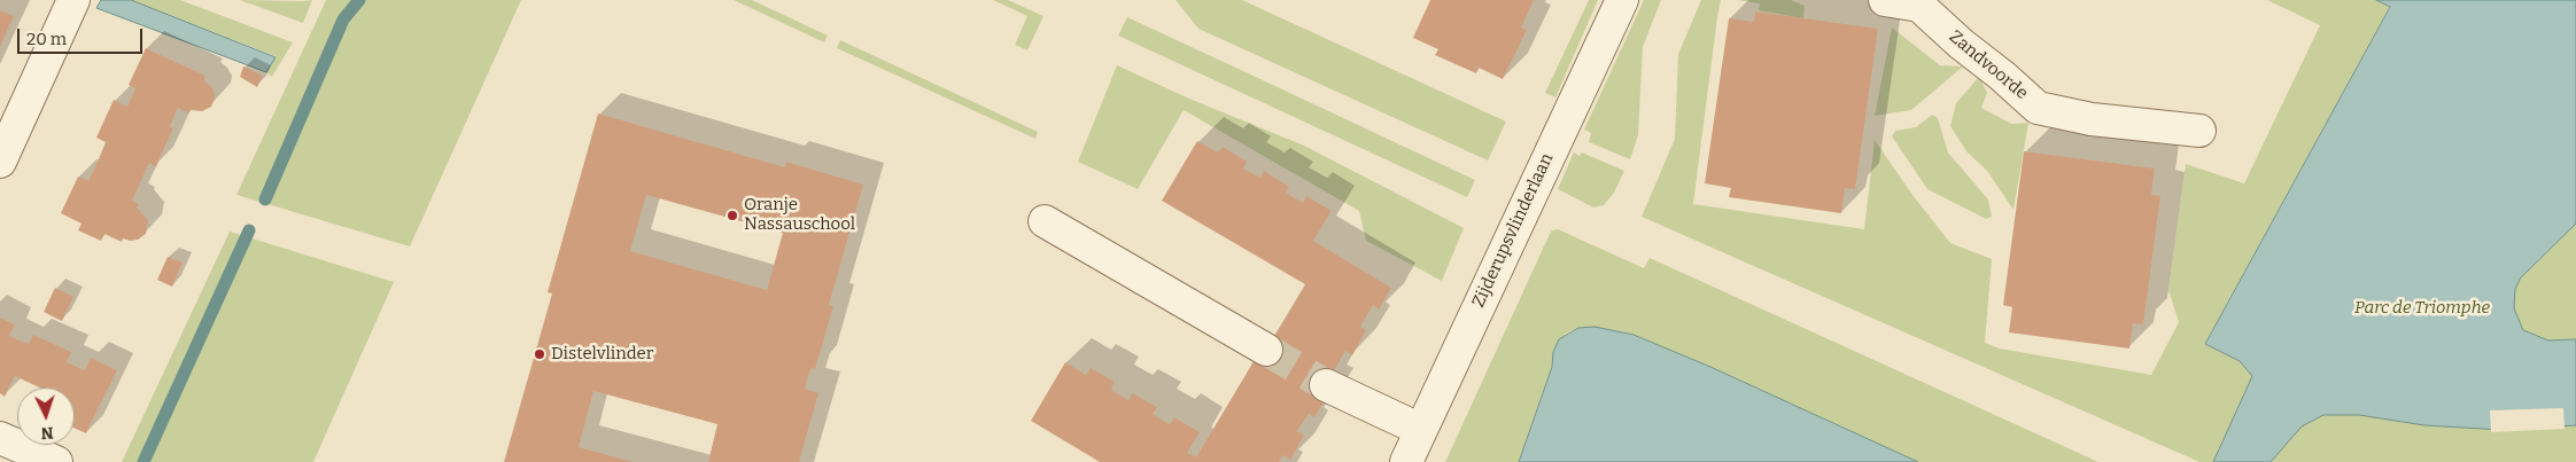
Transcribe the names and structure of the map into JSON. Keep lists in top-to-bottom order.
{
  "streets": {
    "street": ["Zandvoorde", "Zijderupsvlinderlaan"]
  },
  "parks": ["Parc de Triomphe"],
  "places": ["Oranje Nassauschool", "Distelvlinder"],
  "scale_bar": "20 m",
  "north": "bottom"
}
